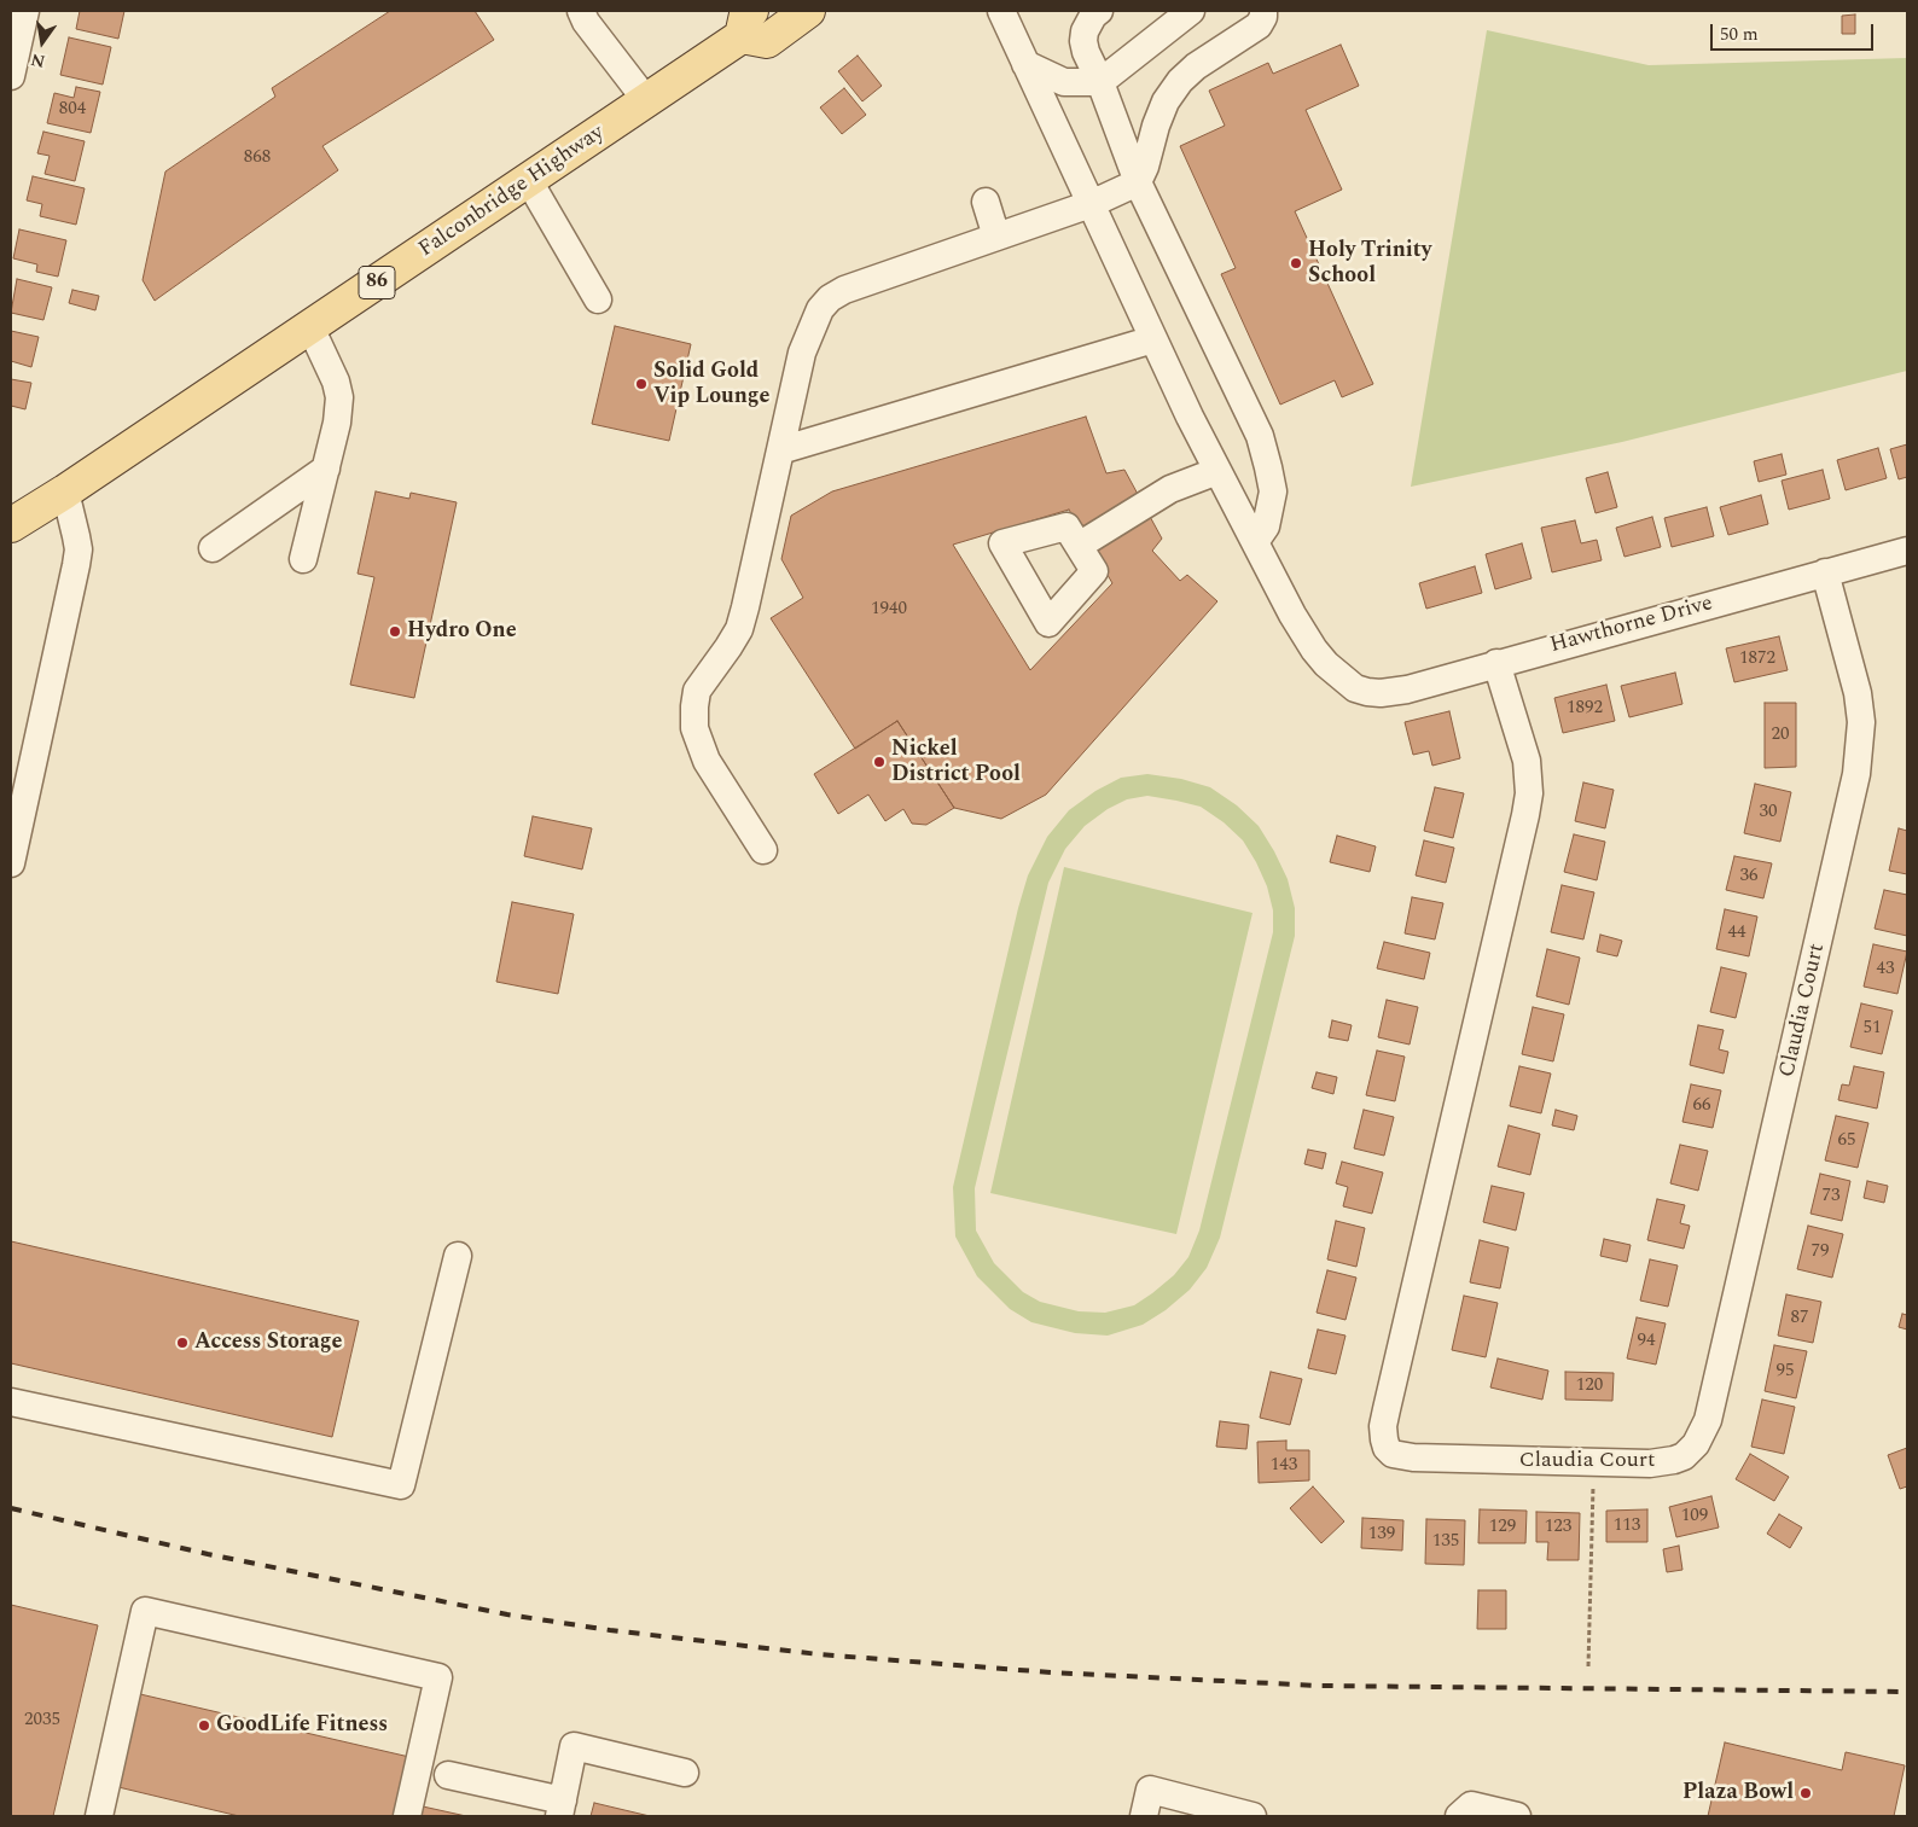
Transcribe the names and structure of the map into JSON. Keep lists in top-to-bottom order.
{
  "streets": {
    "main road": ["Falconbridge Highway", "86"],
    "street": ["Hawthorne Drive", "Claudia Court"]
  },
  "crossings": [
    ["Hawthorne Drive", "Claudia Court"]
  ],
  "places": [
    "Holy Trinity School",
    "Solid Gold Vip Lounge",
    "Hydro One",
    "Nickel District Pool",
    "Access Storage",
    "GoodLife Fitness",
    "Plaza Bowl"
  ],
  "house_numbers": [
    "804",
    "868",
    "1940",
    "1872",
    "1892",
    "20",
    "30",
    "36",
    "44",
    "43",
    "51",
    "66",
    "65",
    "73",
    "79",
    "87",
    "94",
    "95",
    "120",
    "143",
    "109",
    "113",
    "129",
    "123",
    "139",
    "135",
    "2035"
  ],
  "scale_bar": "50 m",
  "north": "bottom"
}
